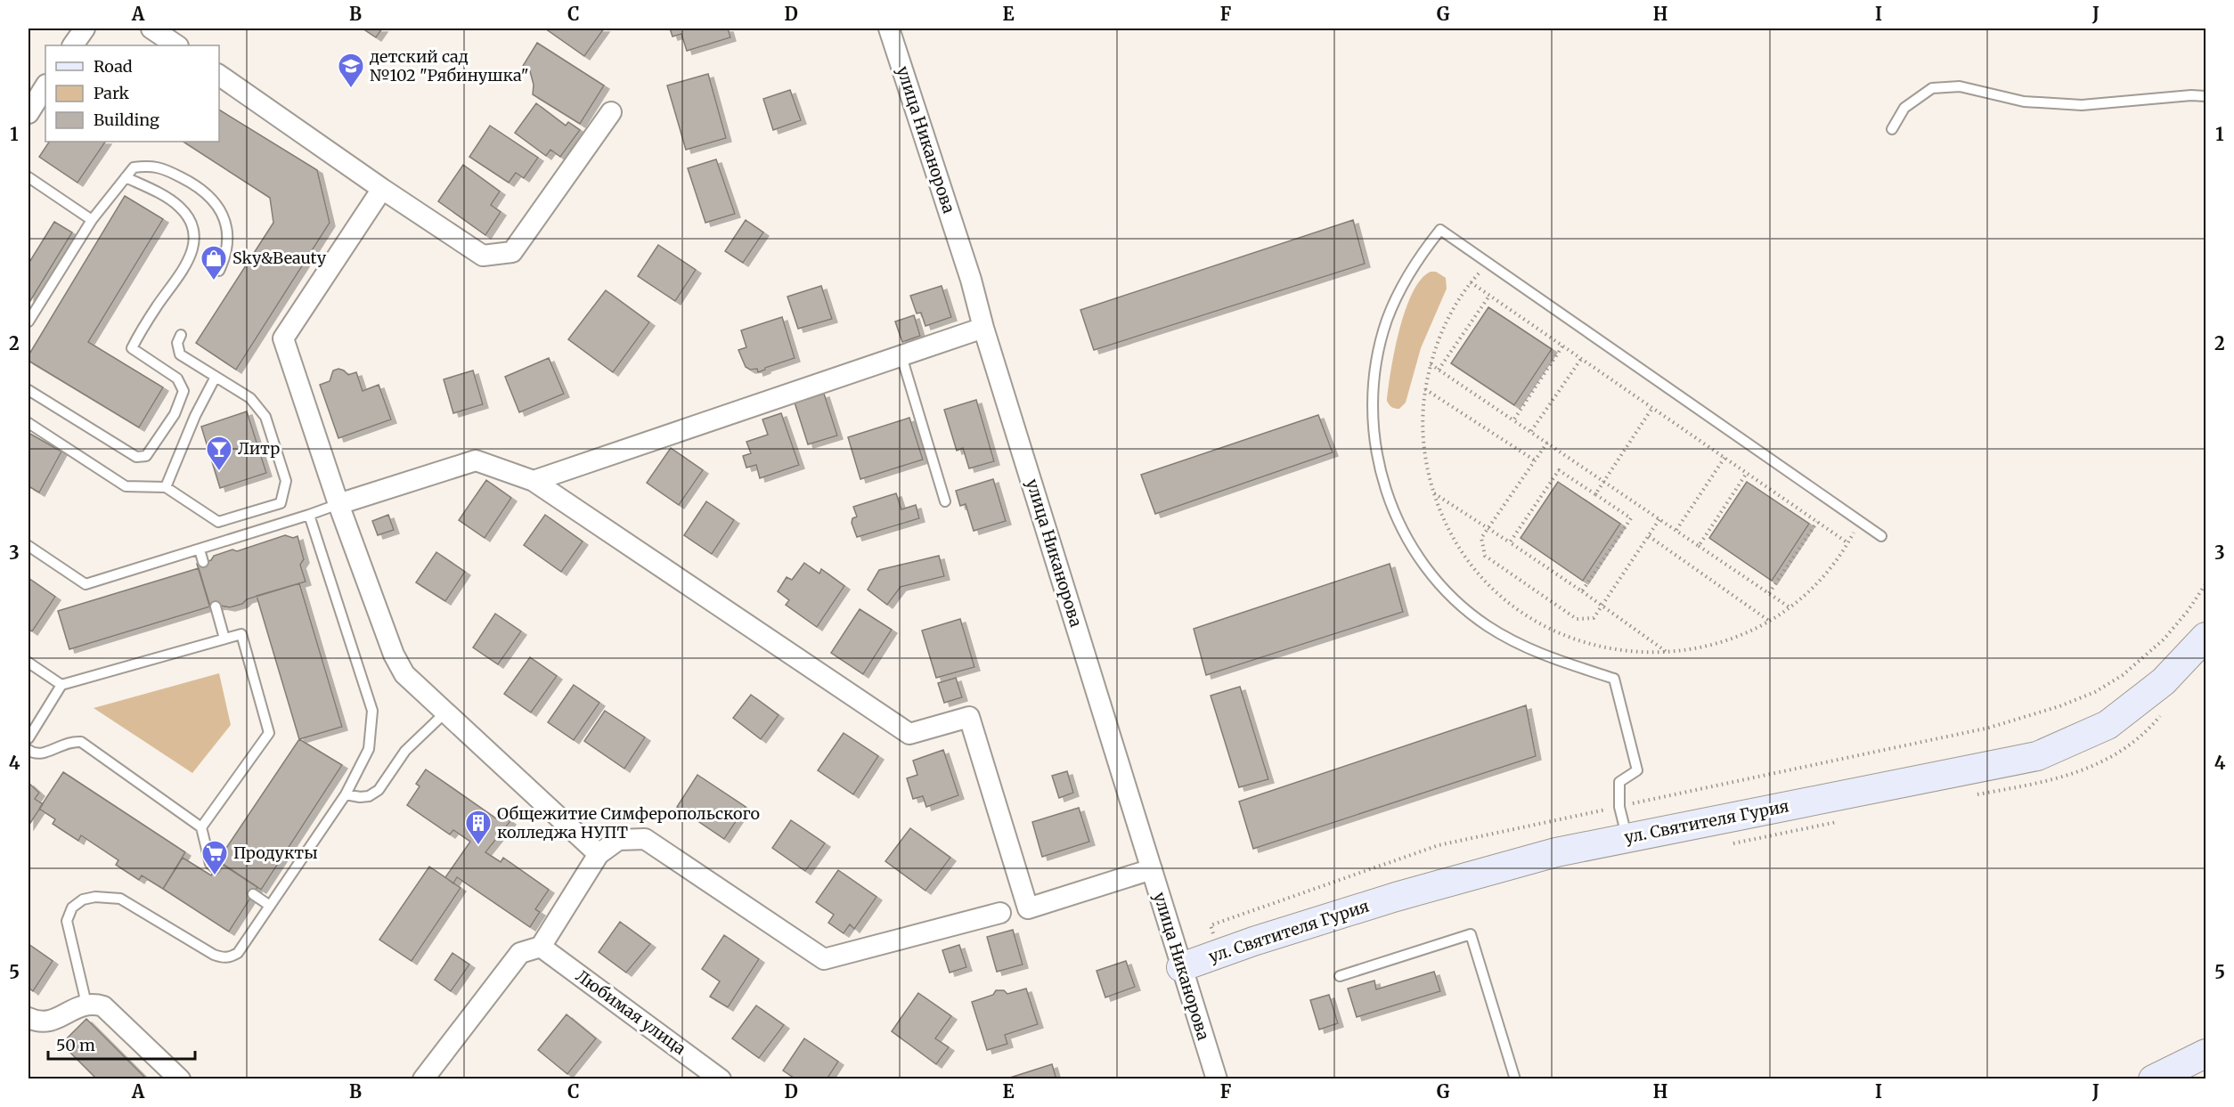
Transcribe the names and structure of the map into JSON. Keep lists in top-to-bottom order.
{
  "streets": {
    "street": ["улица Никанорова", "ул. Святителя Гурия", "Любимая улица"]
  },
  "crossings": [
    ["улица Никанорова", "ул. Святителя Гурия"]
  ],
  "places": {
    "school or university": ["детский сад №102 \"Рябинушка\""],
    "shop": ["Sky&Beauty"],
    "bar": ["Литр"],
    "building": ["Общежитие Симферопольского колледжа НУПТ"],
    "supermarket": ["Продукты"]
  },
  "legend": ["Road", "Park", "Building"],
  "scale_bar": "50 m",
  "grid": {
    "columns": [
      "A",
      "B",
      "C",
      "D",
      "E",
      "F",
      "G",
      "H",
      "I",
      "J"
    ],
    "rows": [
      "1",
      "2",
      "3",
      "4",
      "5"
    ]
  }
}
